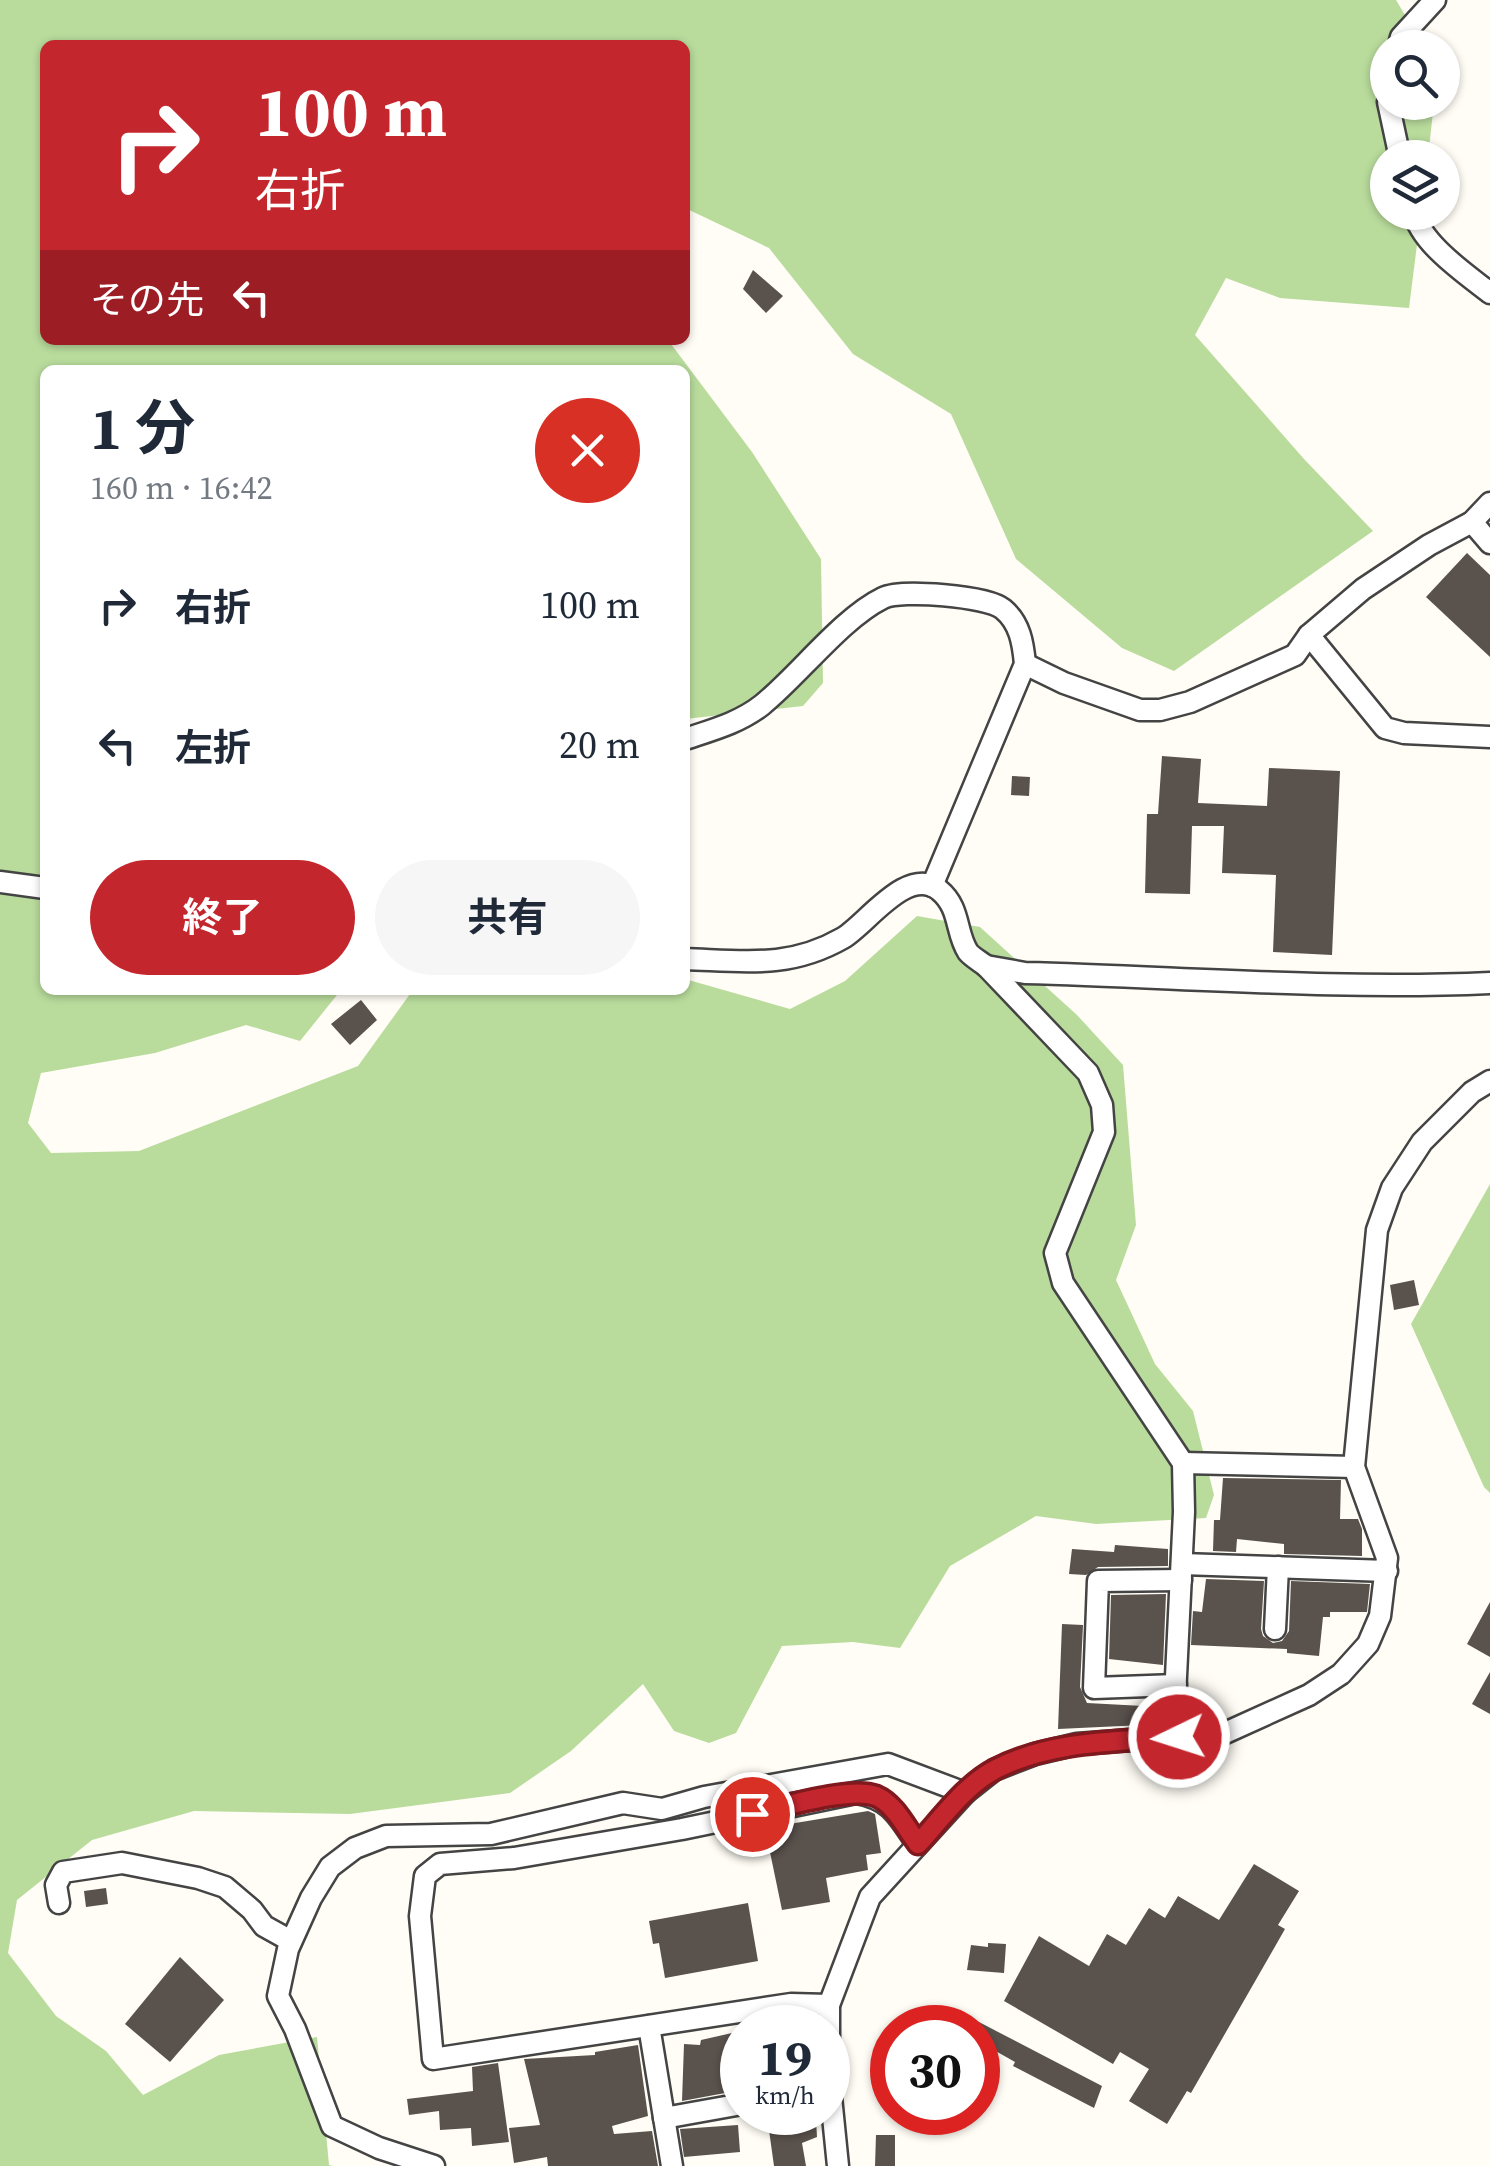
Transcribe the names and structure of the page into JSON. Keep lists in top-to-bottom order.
{
  "page": {
    "turn": ["100 m", "右折"],
    "then": "その先",
    "heading": ["1 分", "160 m · 16:42"],
    "list": [
      {
        "name": "右折",
        "value": "100 m"
      },
      {
        "name": "左折",
        "value": "20 m"
      }
    ],
    "buttons": ["終了", "共有"],
    "speed": "19 km/h",
    "limit": "30"
  }
}
